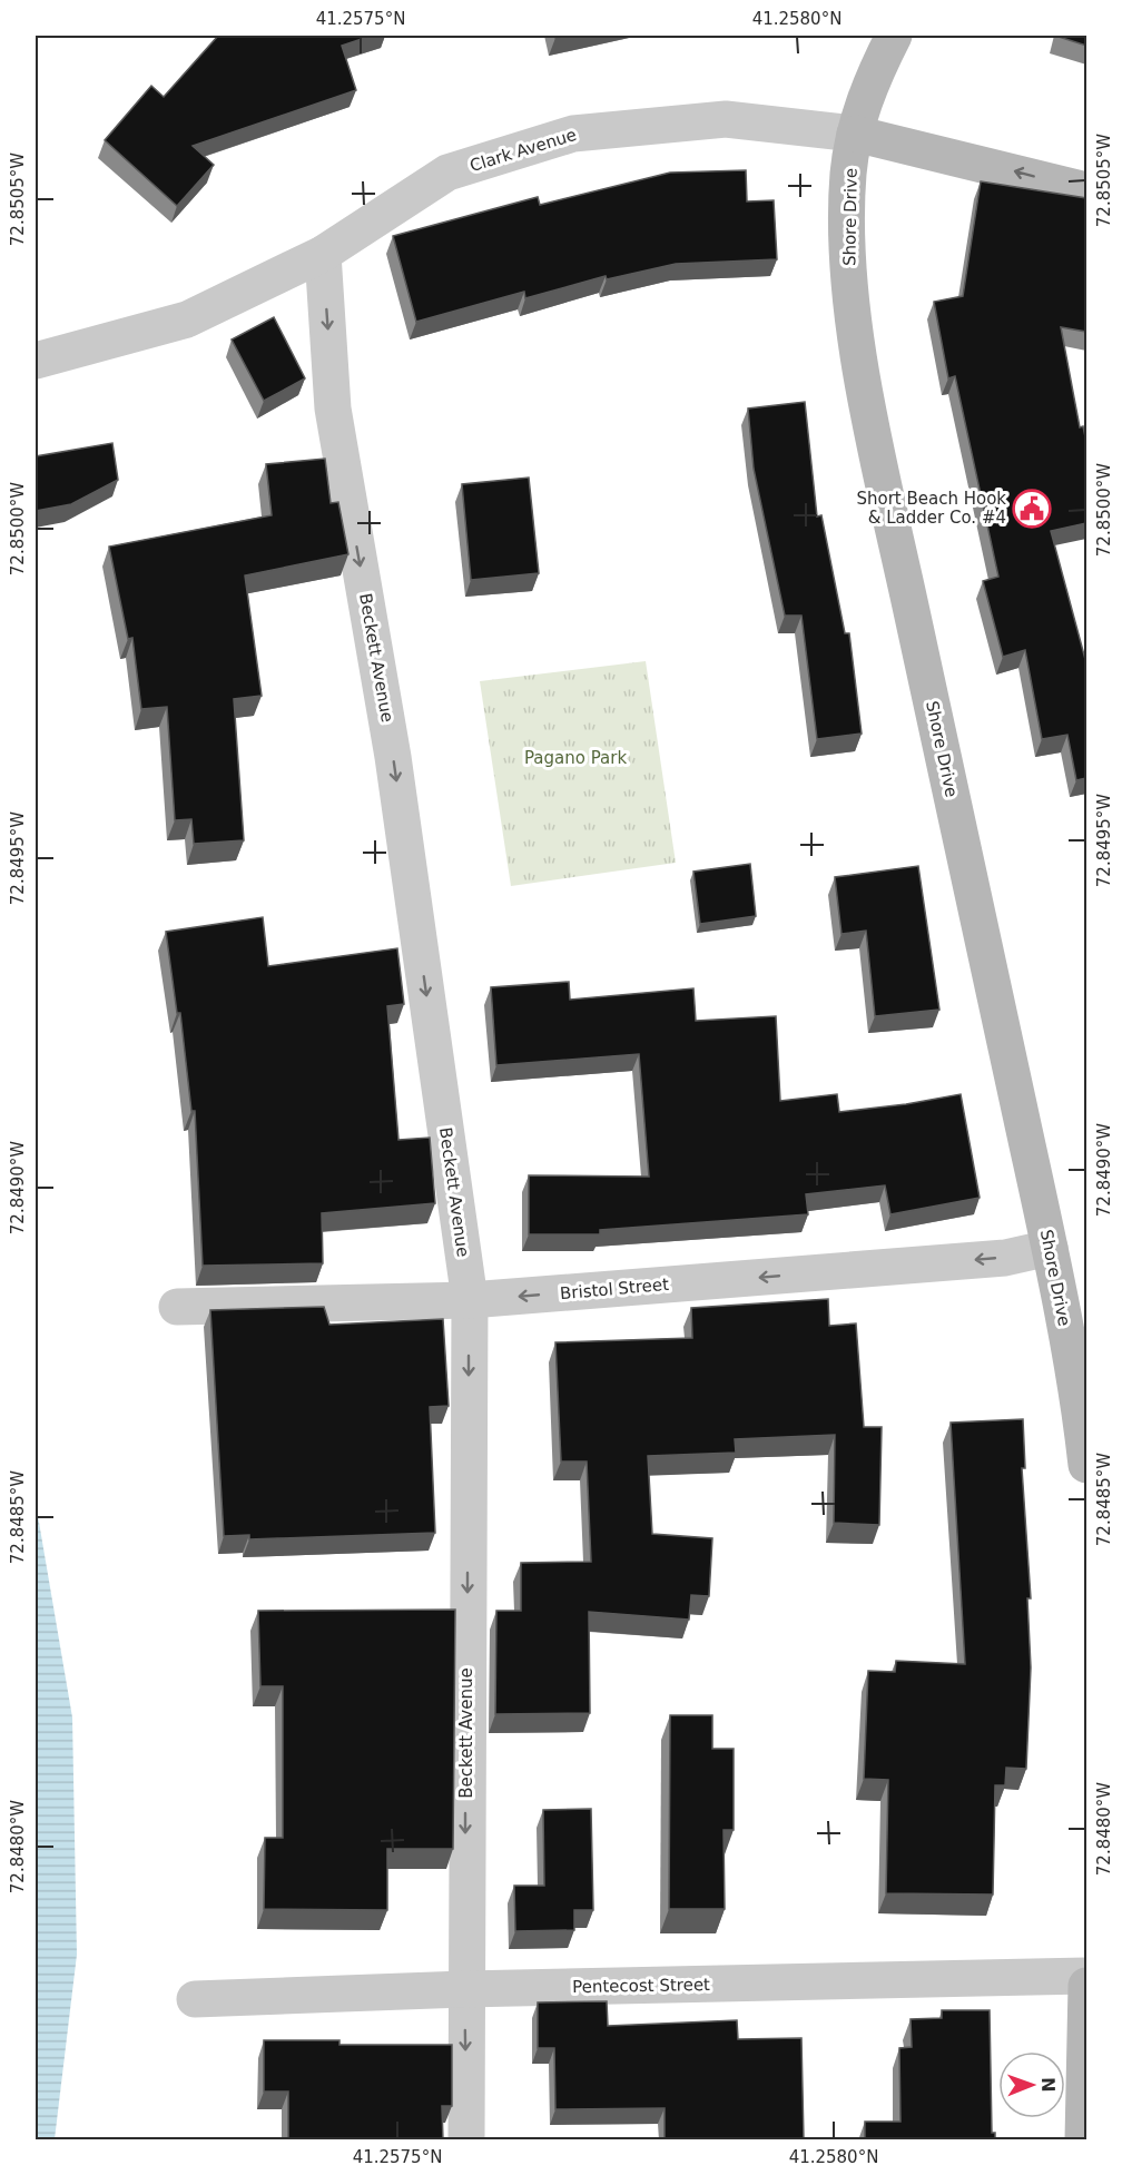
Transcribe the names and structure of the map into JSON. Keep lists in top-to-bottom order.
{
  "streets": {
    "main road": ["Clark Avenue", "Shore Drive"],
    "street": ["Beckett Avenue", "Bristol Street", "Pentecost Street"]
  },
  "crossings": [
    ["Clark Avenue", "Shore Drive"],
    ["Clark Avenue", "Beckett Avenue"],
    ["Shore Drive", "Bristol Street"],
    ["Beckett Avenue", "Bristol Street"],
    ["Beckett Avenue", "Pentecost Street"]
  ],
  "one_way": ["Beckett Avenue", "Bristol Street"],
  "parks": ["Pagano Park"],
  "places": {
    "public building": ["Short Beach Hook & Ladder Co. #4"]
  },
  "north": "right",
  "coordinates": [
    "41.2575°N",
    "41.2580°N",
    "72.8505°W",
    "72.8500°W",
    "72.8495°W",
    "72.8490°W",
    "72.8485°W",
    "72.8480°W"
  ]
}
